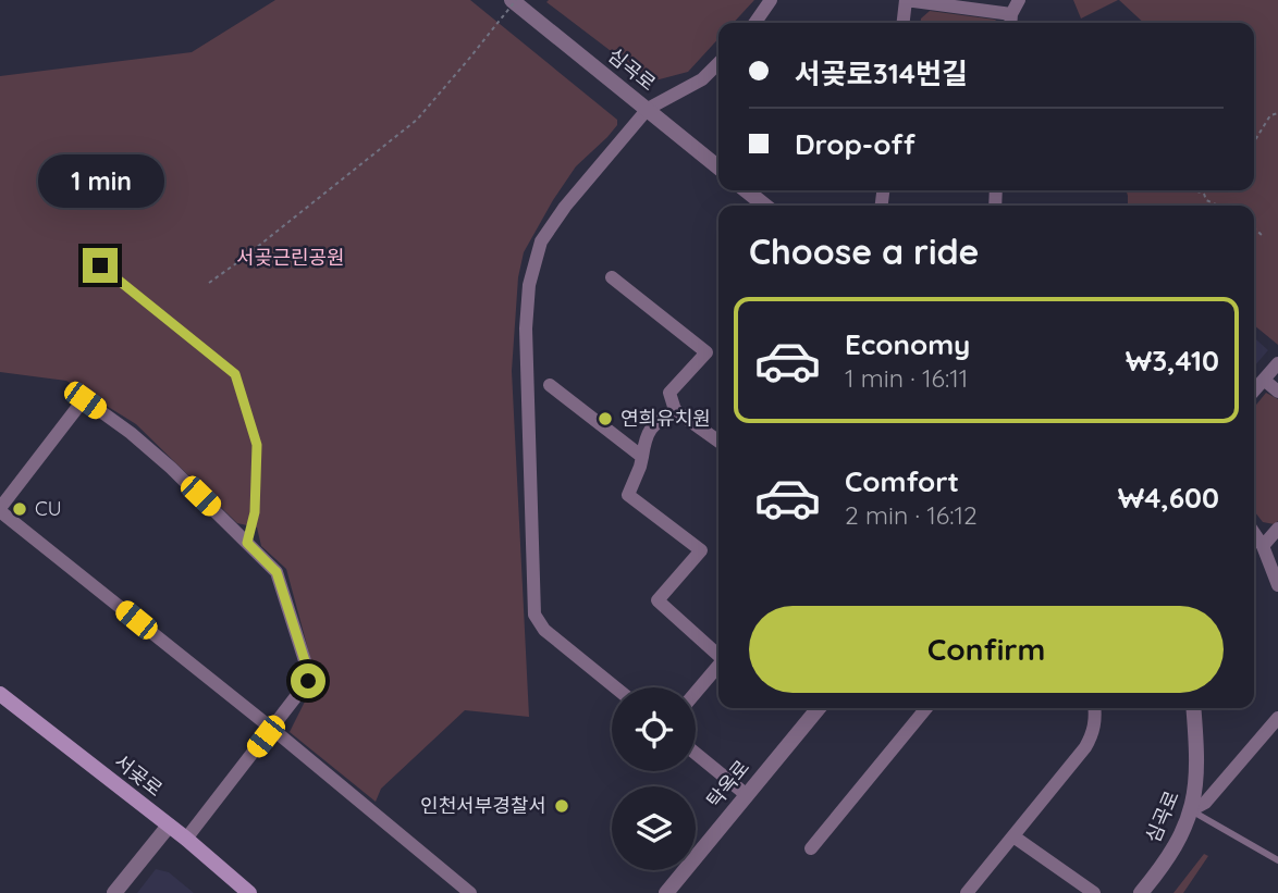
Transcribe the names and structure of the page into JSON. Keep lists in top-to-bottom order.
{
  "streets": {
    "main road": ["서곶로"],
    "street": ["심곡로", "탁옥로"]
  },
  "parks": ["서곶근린공원"],
  "places": ["연희유치원", "CU", "인천서부경찰서"],
  "page": {
    "banner": ["서곶로314번길", "Drop-off"],
    "bubble": "1 min",
    "heading": "Choose a ride",
    "list": [
      {
        "name": "Economy",
        "note": "1 min · 16:11",
        "value": "₩3,410"
      },
      {
        "name": "Comfort",
        "note": "2 min · 16:12",
        "value": "₩4,600"
      }
    ],
    "buttons": "Confirm"
  }
}
